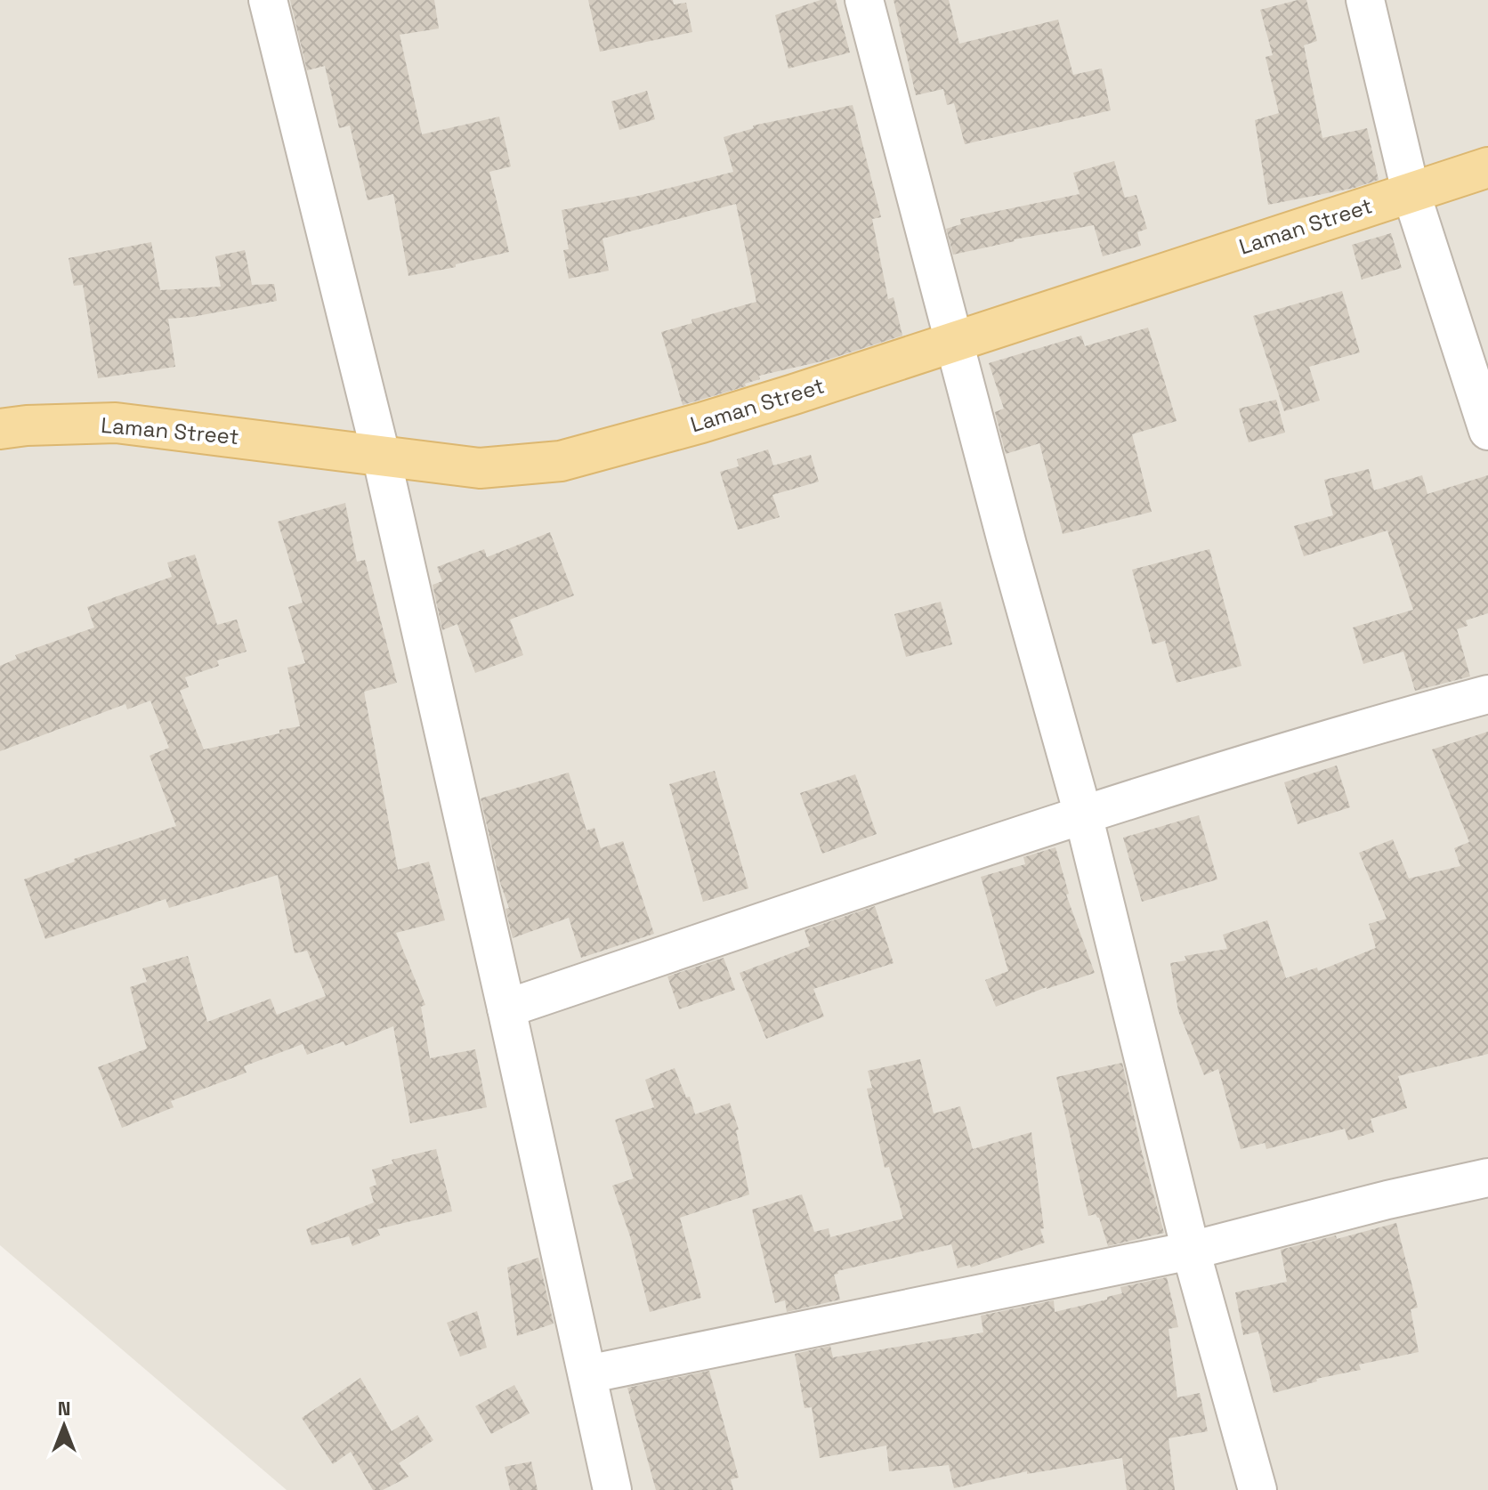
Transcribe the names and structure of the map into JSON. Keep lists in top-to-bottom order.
{
  "streets": {
    "main road": ["Laman Street"]
  },
  "north": "top"
}
